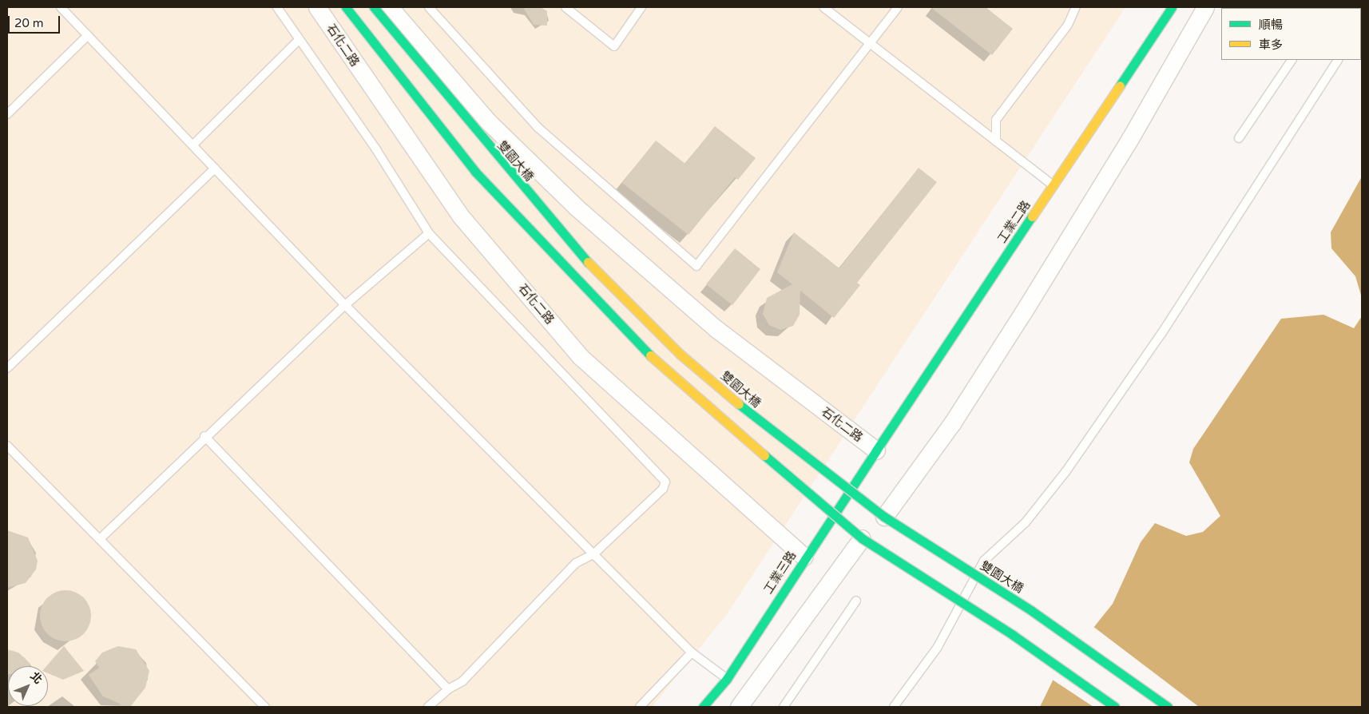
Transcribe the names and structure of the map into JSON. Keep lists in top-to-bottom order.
{
  "streets": {
    "main road": ["雙園大橋", "工業二路", "工業三路"],
    "street": ["石化二路"]
  },
  "crossings": [
    ["石化二路", "工業二路"],
    ["石化二路", "工業三路"],
    ["工業二路", "工業三路"]
  ],
  "legend": ["順暢", "車多"],
  "scale_bar": "20 m",
  "north": "top right"
}
